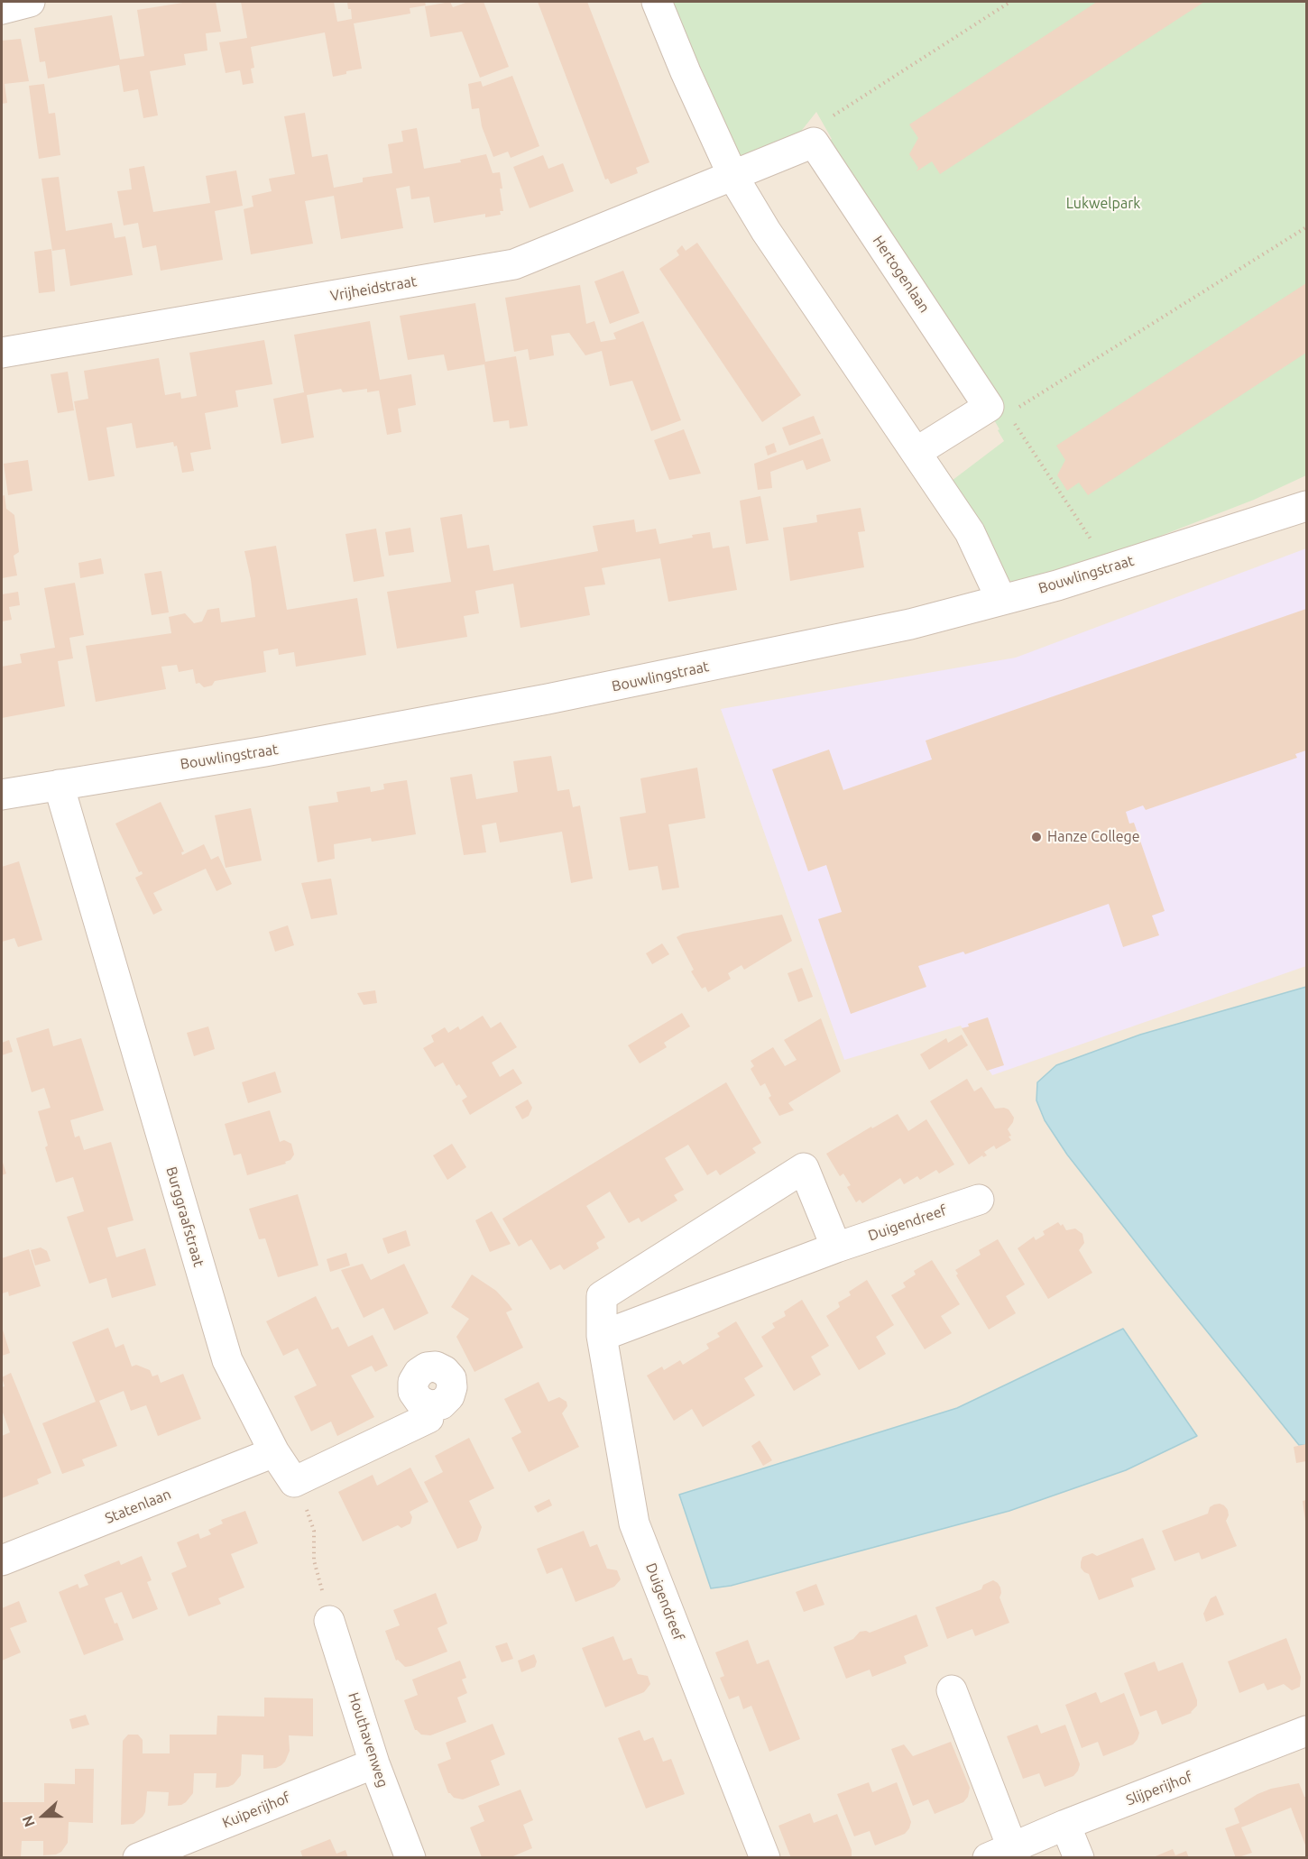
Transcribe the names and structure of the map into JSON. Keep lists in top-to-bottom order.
{
  "streets": {
    "street": [
      "Hertogenlaan",
      "Vrijheidstraat",
      "Bouwlingstraat",
      "Burggraafstraat",
      "Duigendreef",
      "Statenlaan",
      "Houthavenweg",
      "Slijperijhof",
      "Kuiperijhof"
    ]
  },
  "crossings": [
    ["Bouwlingstraat", "Burggraafstraat"],
    ["Burggraafstraat", "Statenlaan"],
    ["Houthavenweg", "Kuiperijhof"]
  ],
  "parks": ["Lukwelpark"],
  "places": ["Hanze College"],
  "north": "left"
}
